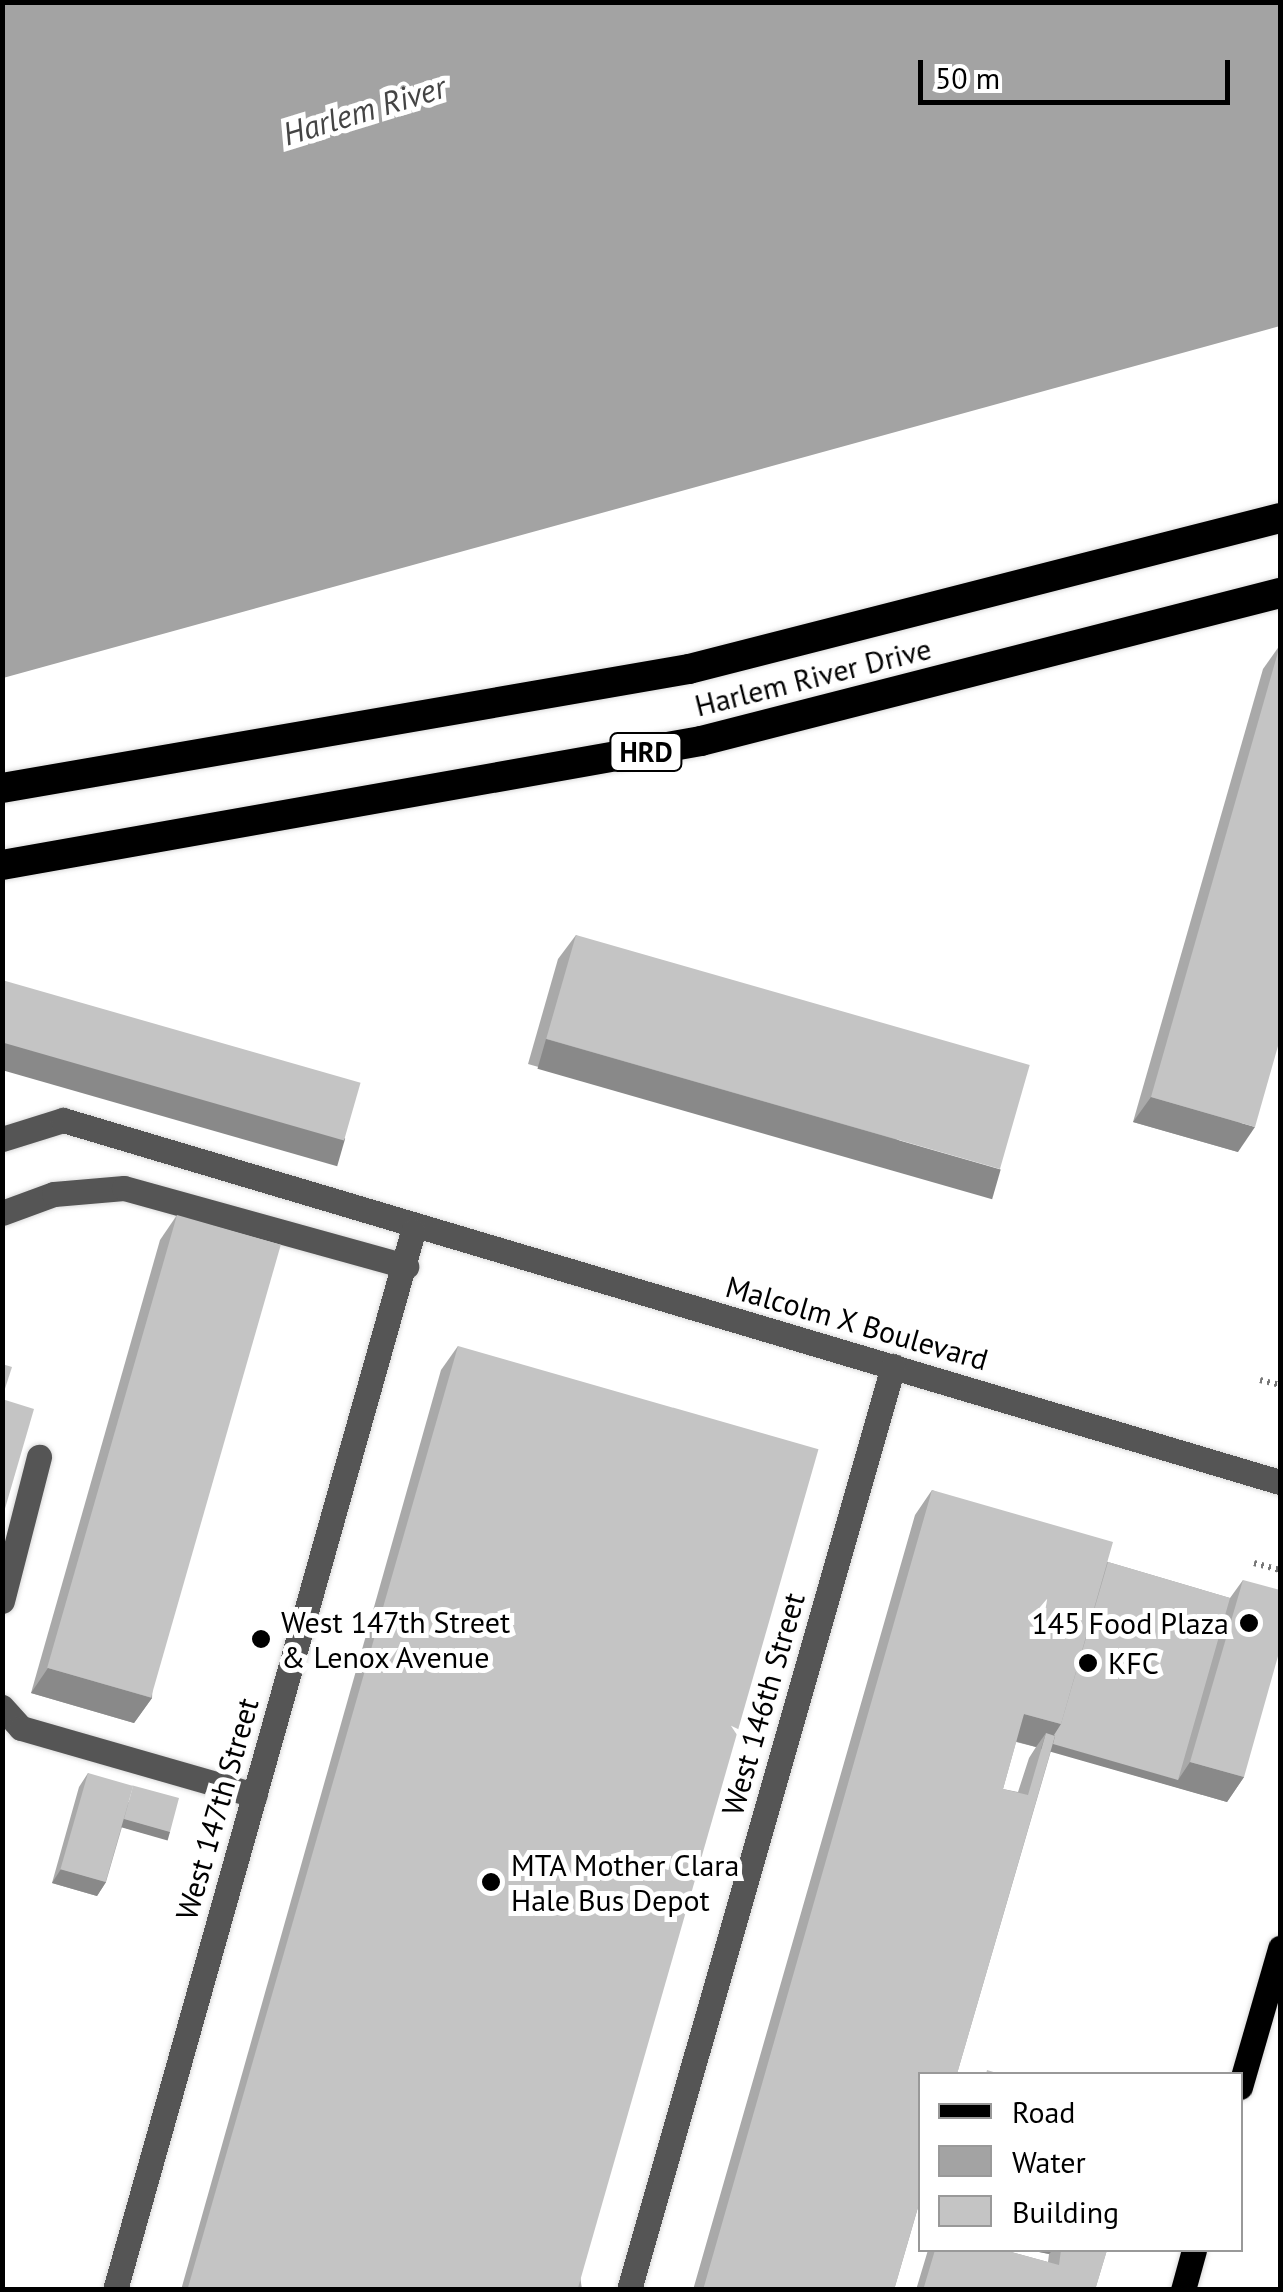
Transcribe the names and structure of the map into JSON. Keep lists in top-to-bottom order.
{
  "streets": {
    "highway": ["Harlem River Drive", "HRD"],
    "street": ["Malcolm X Boulevard", "West 146th Street", "West 147th Street"]
  },
  "crossings": [
    ["Malcolm X Boulevard", "West 146th Street"],
    ["Malcolm X Boulevard", "West 147th Street"]
  ],
  "water": ["Harlem River"],
  "places": [
    "145 Food Plaza",
    "West 147th Street & Lenox Avenue",
    "KFC",
    "MTA Mother Clara Hale Bus Depot"
  ],
  "legend": ["Road", "Water", "Building"],
  "scale_bar": "50 m"
}
